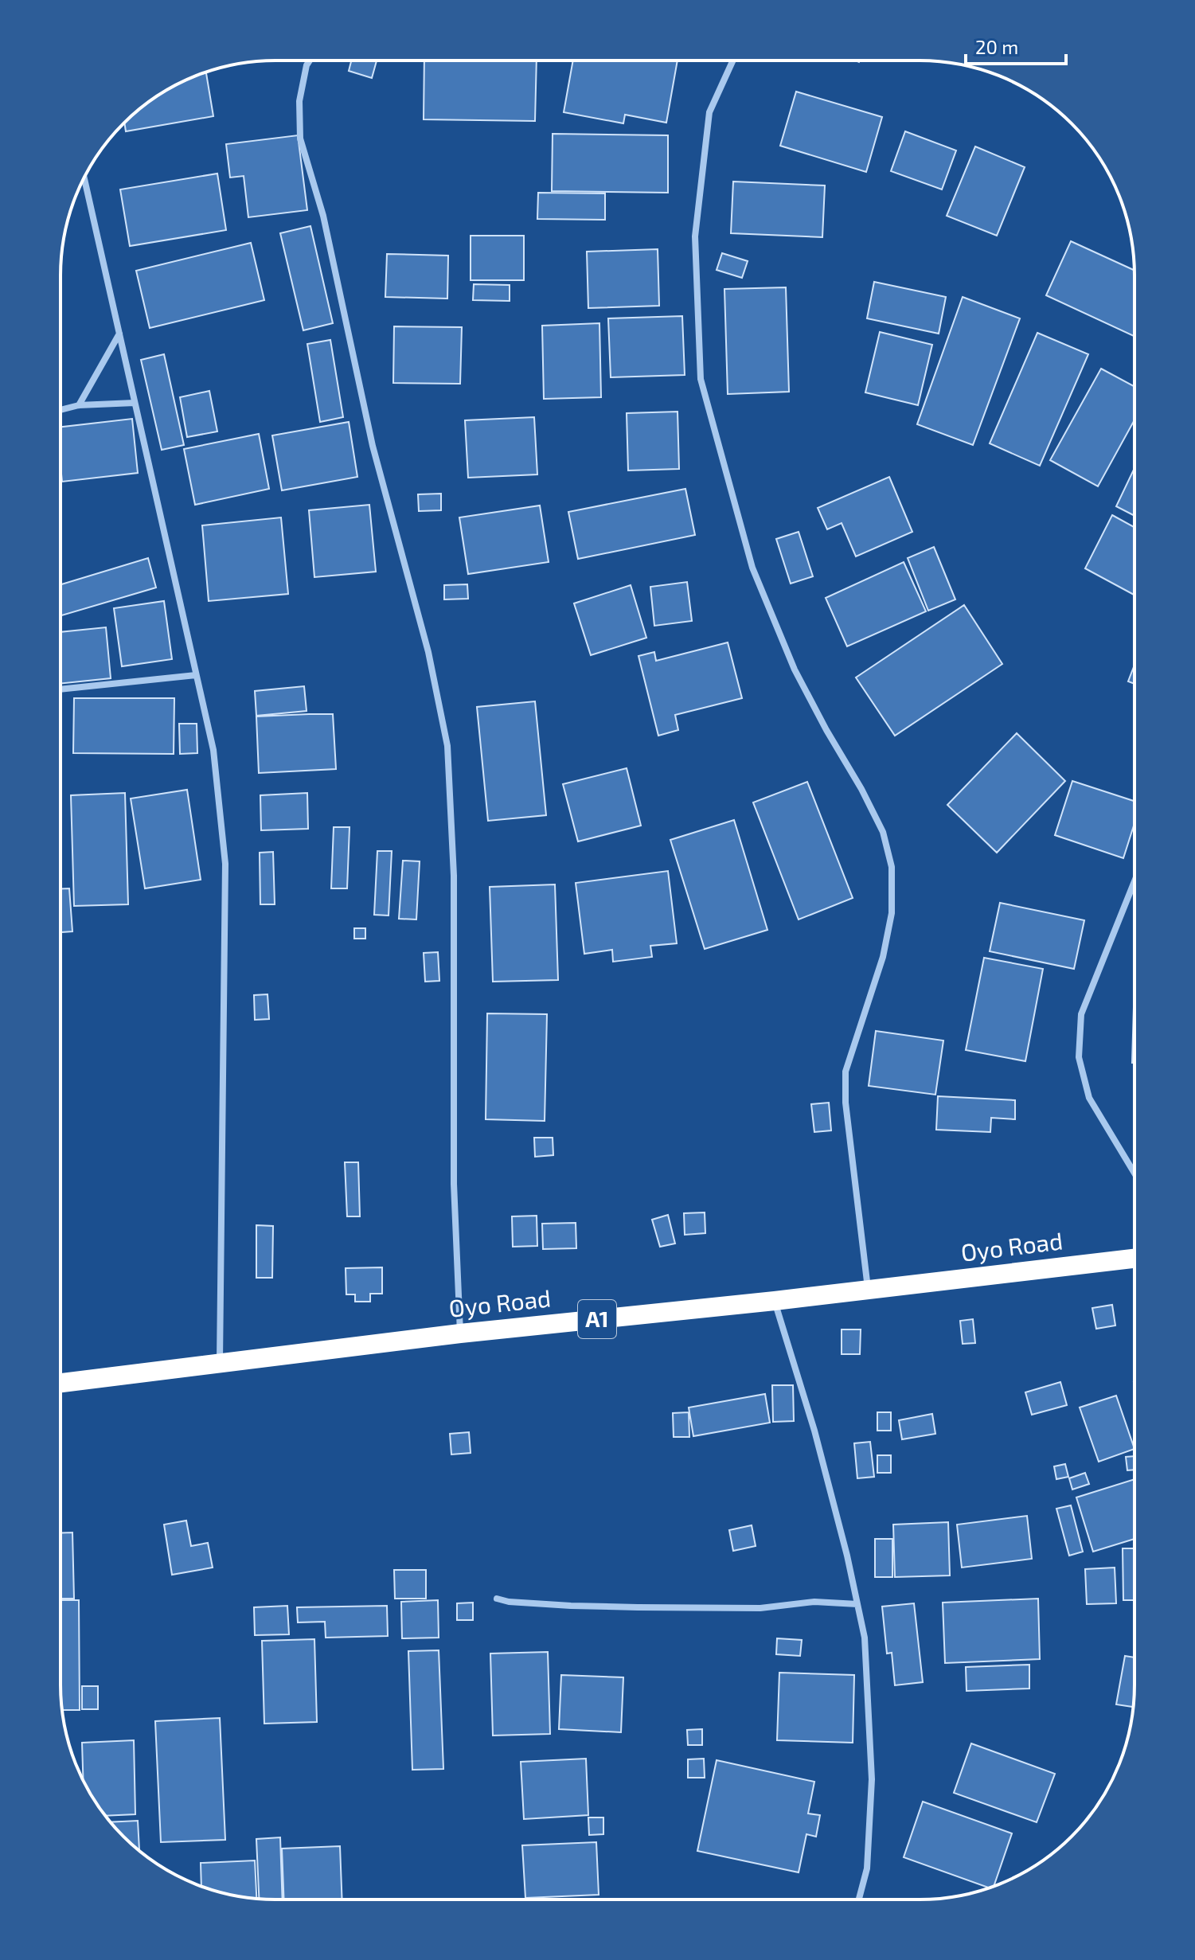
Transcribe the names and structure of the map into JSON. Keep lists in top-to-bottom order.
{
  "streets": {
    "highway": ["Oyo Road", "A1"]
  },
  "scale_bar": "20 m"
}
